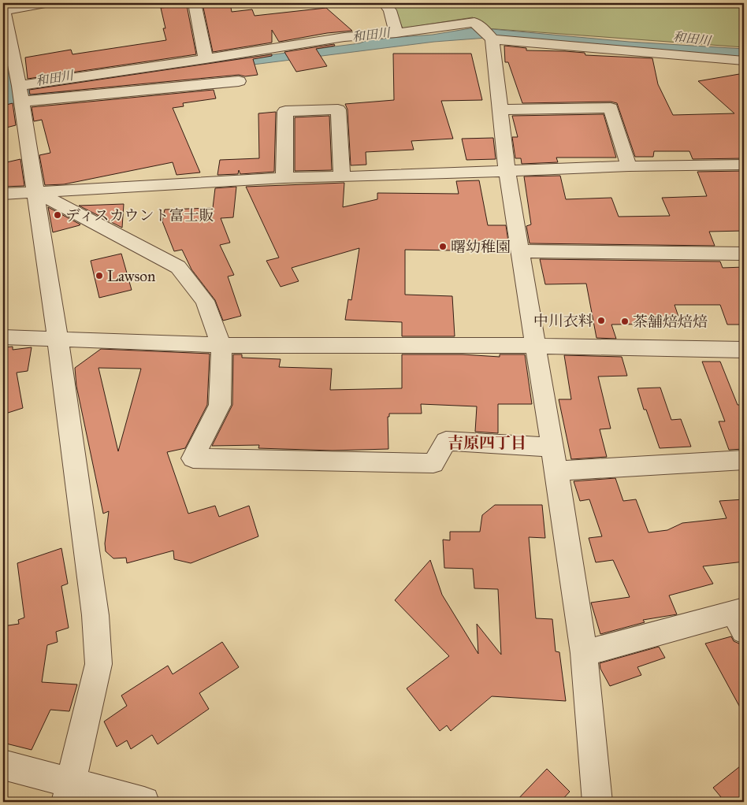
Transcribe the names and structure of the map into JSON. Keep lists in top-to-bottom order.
{
  "districts": ["吉原四丁目"],
  "water": ["和田川"],
  "places": [
    "ディスカウント富士販",
    "曙幼稚園",
    "Lawson",
    "中川衣料",
    "茶舗焙焙焙"
  ]
}
